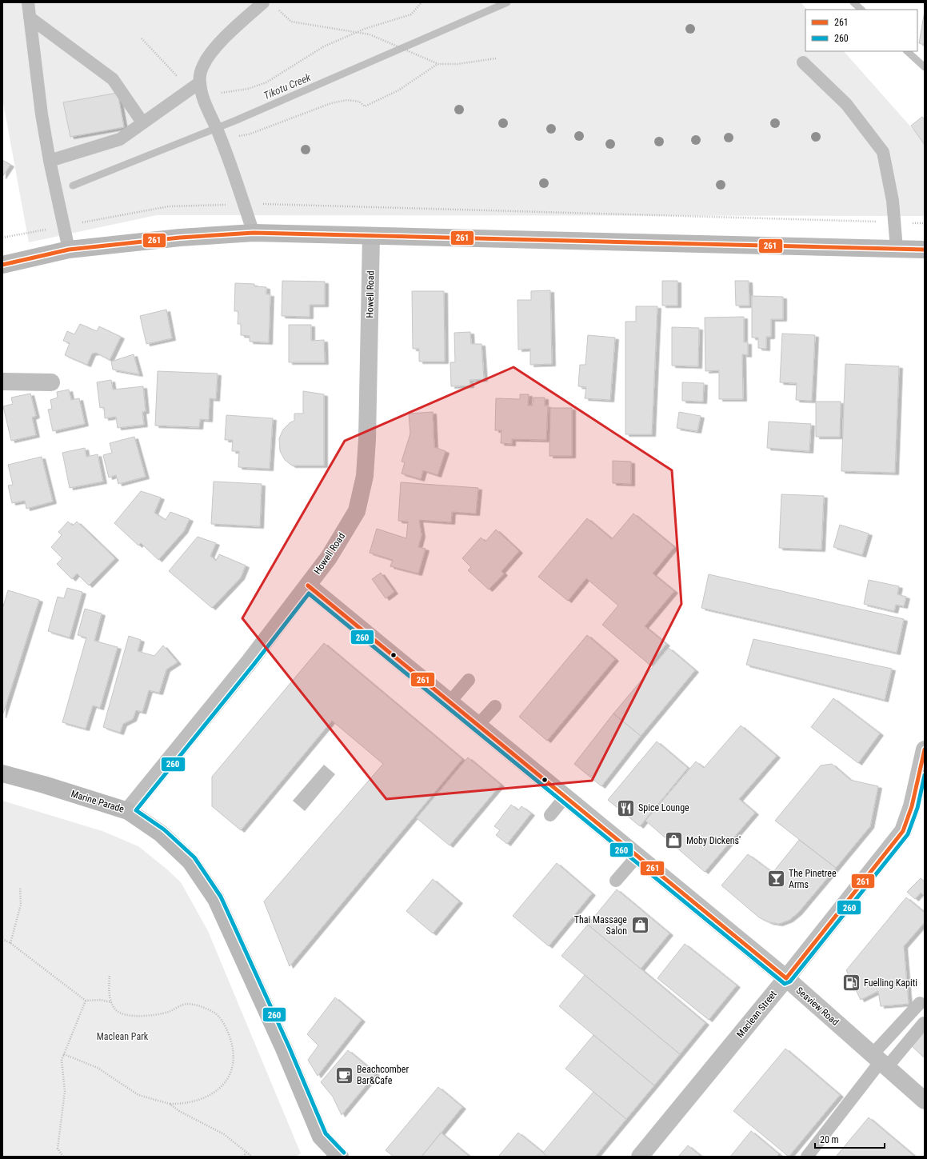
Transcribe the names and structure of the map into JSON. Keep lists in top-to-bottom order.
{
  "streets": {
    "main road": ["Marine Parade"],
    "street": ["Howell Road", "Seaview Road", "Maclean Street"]
  },
  "crossings": [
    ["Howell Road", "Marine Parade"],
    ["Howell Road", "Seaview Road"],
    ["Seaview Road", "Maclean Street"]
  ],
  "water": ["Tikotu Creek"],
  "parks": ["Maclean Park"],
  "places": {
    "restaurant": ["Spice Lounge"],
    "shop": ["Moby Dickens'", "Thai Massage Salon"],
    "bar": ["The Pinetree Arms"],
    "fuel station": ["Fuelling Kapiti"],
    "cafe": ["Beachcomber Bar&Cafe"]
  },
  "lines": ["transit line 261", "transit line 260"],
  "legend": ["261", "260"],
  "scale_bar": "20 m"
}
